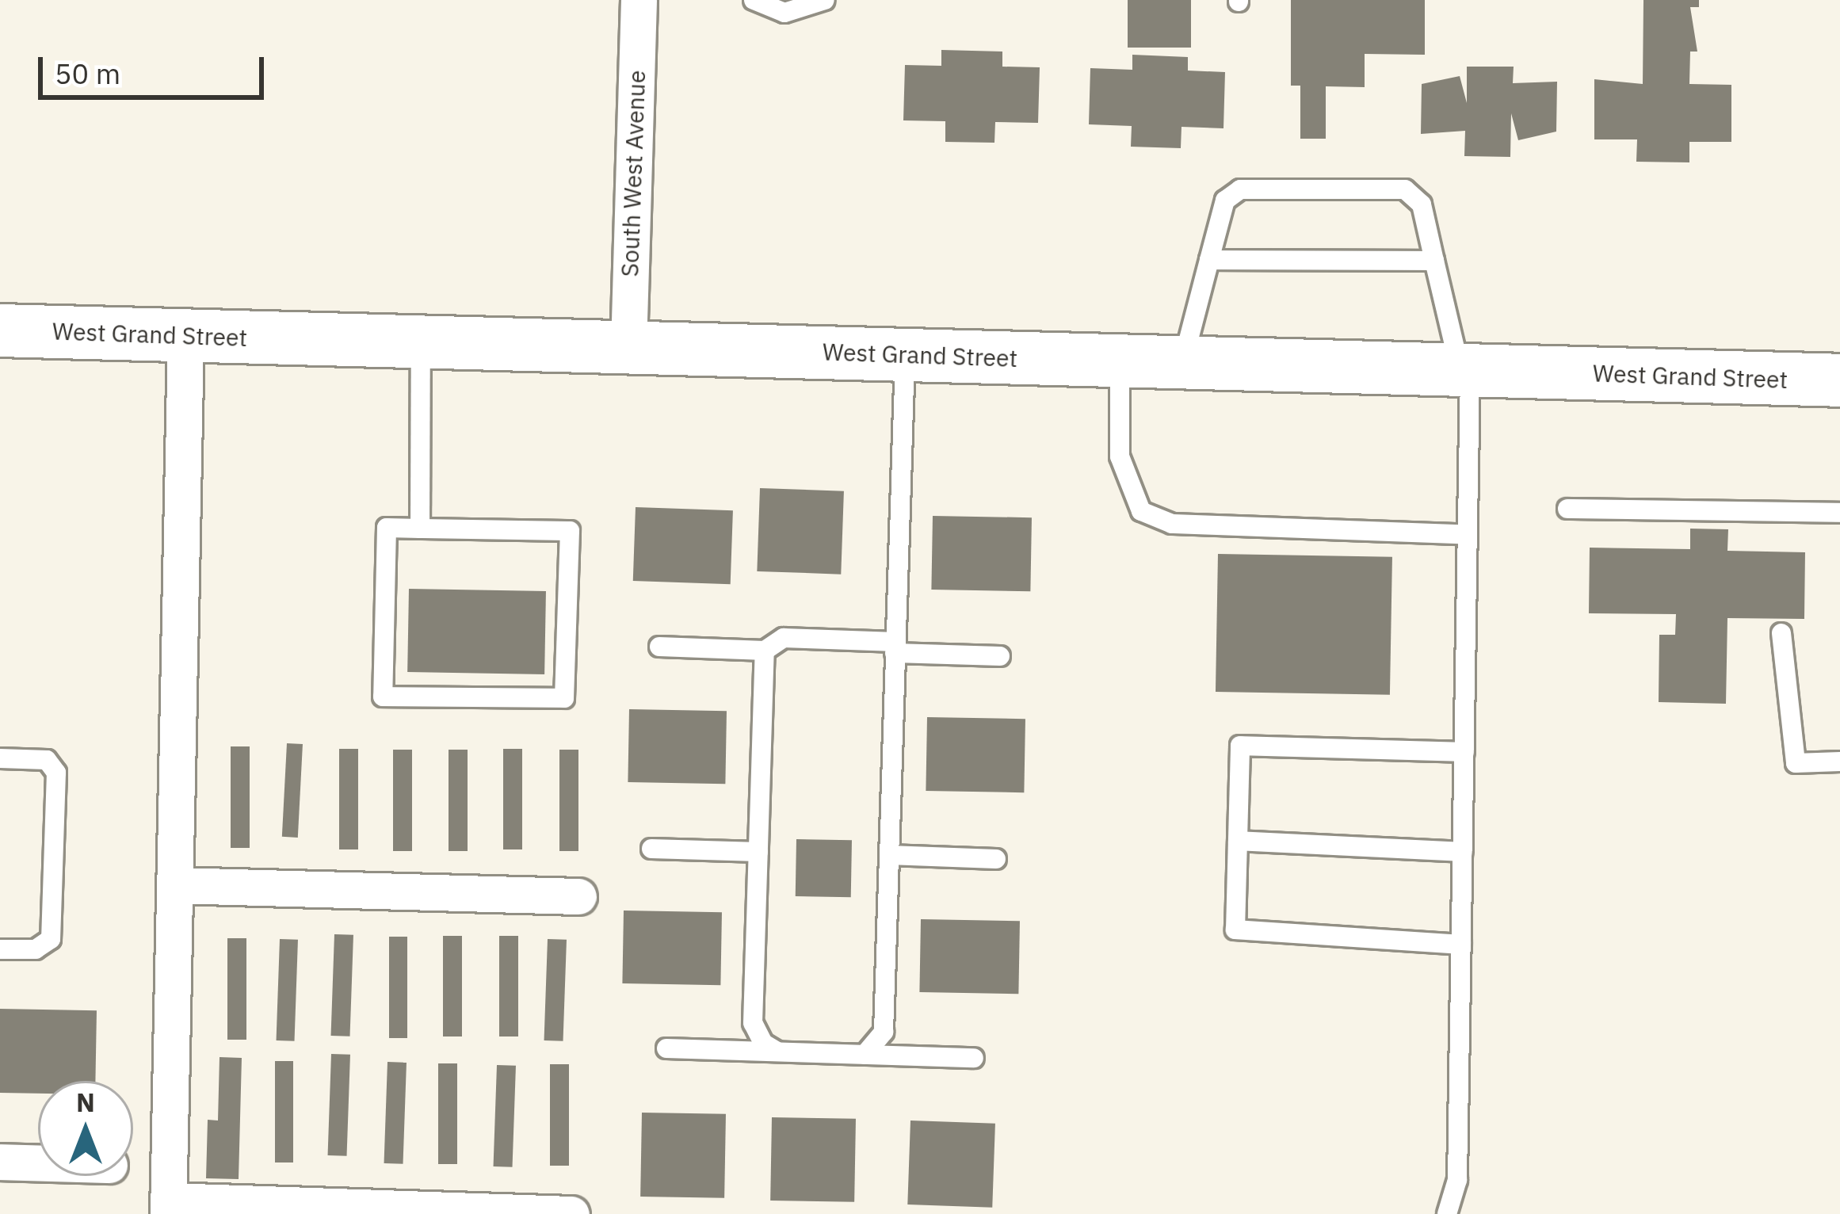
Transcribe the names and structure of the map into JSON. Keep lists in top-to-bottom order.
{
  "streets": {
    "main road": ["West Grand Street"],
    "street": ["South West Avenue"]
  },
  "crossings": [
    ["South West Avenue", "West Grand Street"]
  ],
  "scale_bar": "50 m",
  "north": "top"
}
